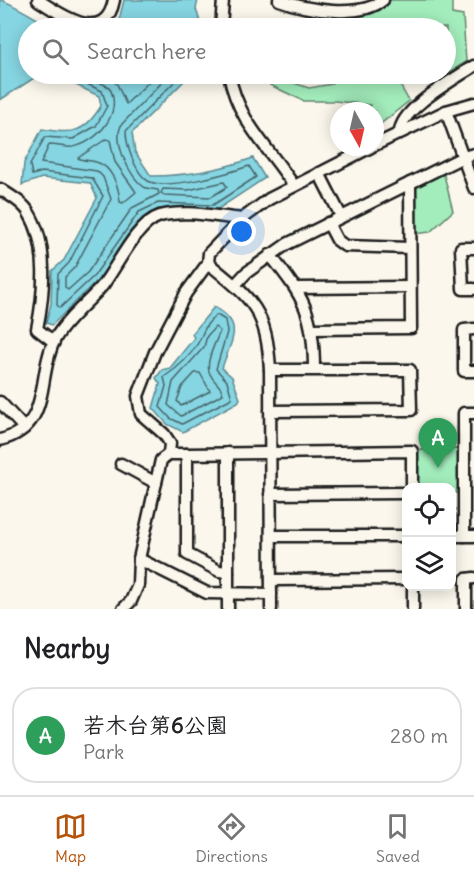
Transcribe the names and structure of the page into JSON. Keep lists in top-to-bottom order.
{
  "north": "bottom",
  "page": {
    "search": "Search here",
    "pins": "A",
    "heading": "Nearby",
    "list": [
      {
        "mark": "A",
        "name": "若木台第6公園",
        "note": "Park",
        "value": "280 m"
      }
    ],
    "nav": ["Map", "Directions", "Saved"]
  }
}
